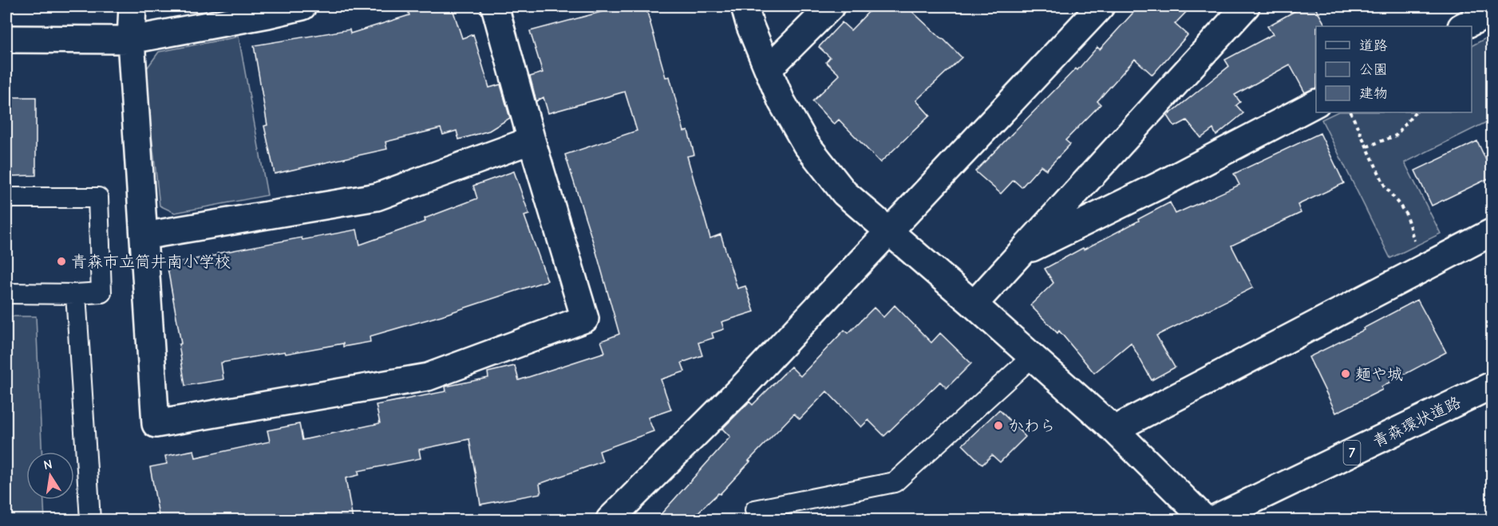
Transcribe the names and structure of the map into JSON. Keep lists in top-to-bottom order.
{
  "streets": {
    "main road": ["青森環状道路", "7"]
  },
  "places": ["青森市立筒井南小学校", "麺や城", "かわら"],
  "legend": ["道路", "公園", "建物"],
  "north": "top"
}
